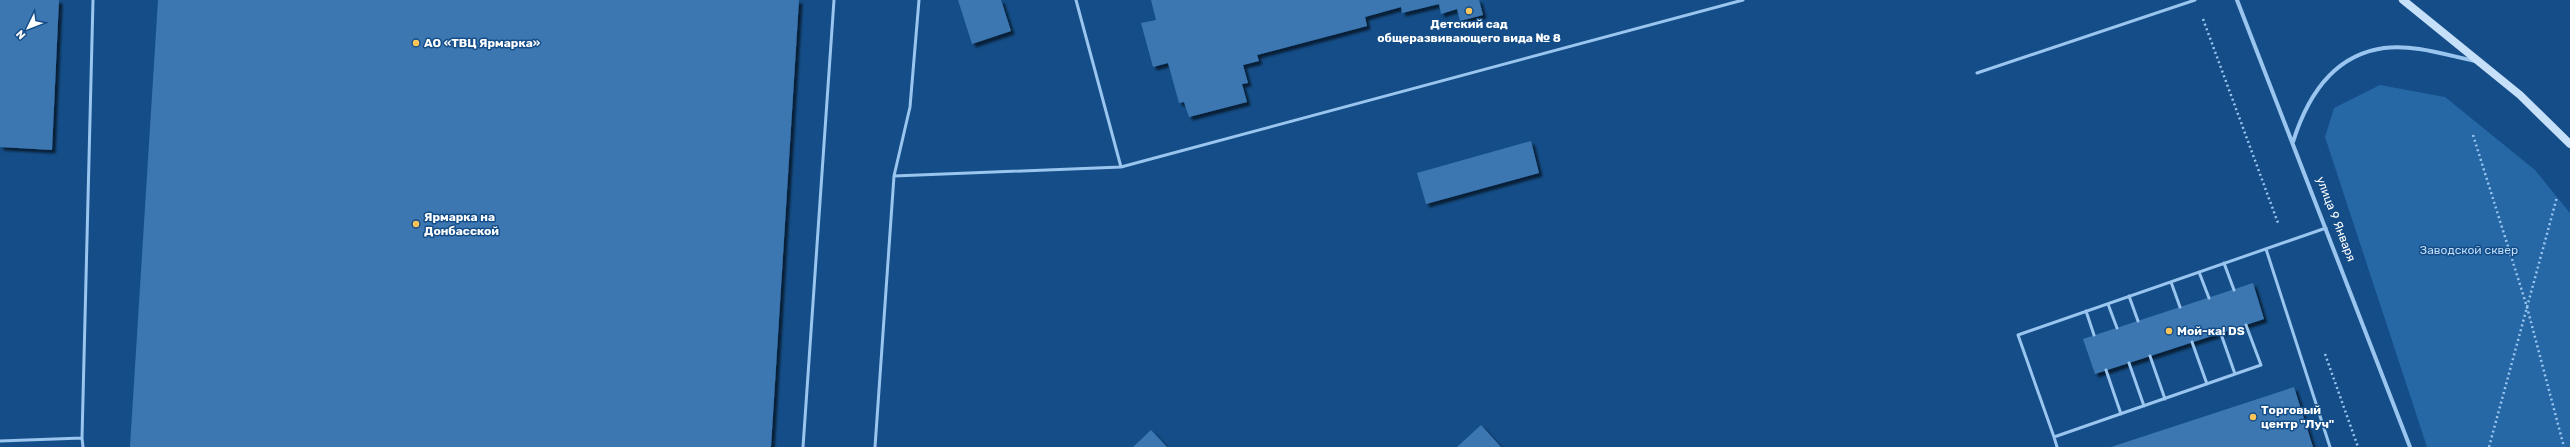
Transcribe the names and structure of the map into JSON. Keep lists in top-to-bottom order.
{
  "streets": {
    "street": ["улица 9 Января"]
  },
  "parks": ["Заводской сквер"],
  "places": [
    "Детский сад общеразвивающего вида № 8",
    "АО «ТВЦ Ярмарка»",
    "Ярмарка на Донбасской",
    "Мой-ка! DS",
    "Торговый центр \"Луч\""
  ],
  "north": "bottom left"
}
